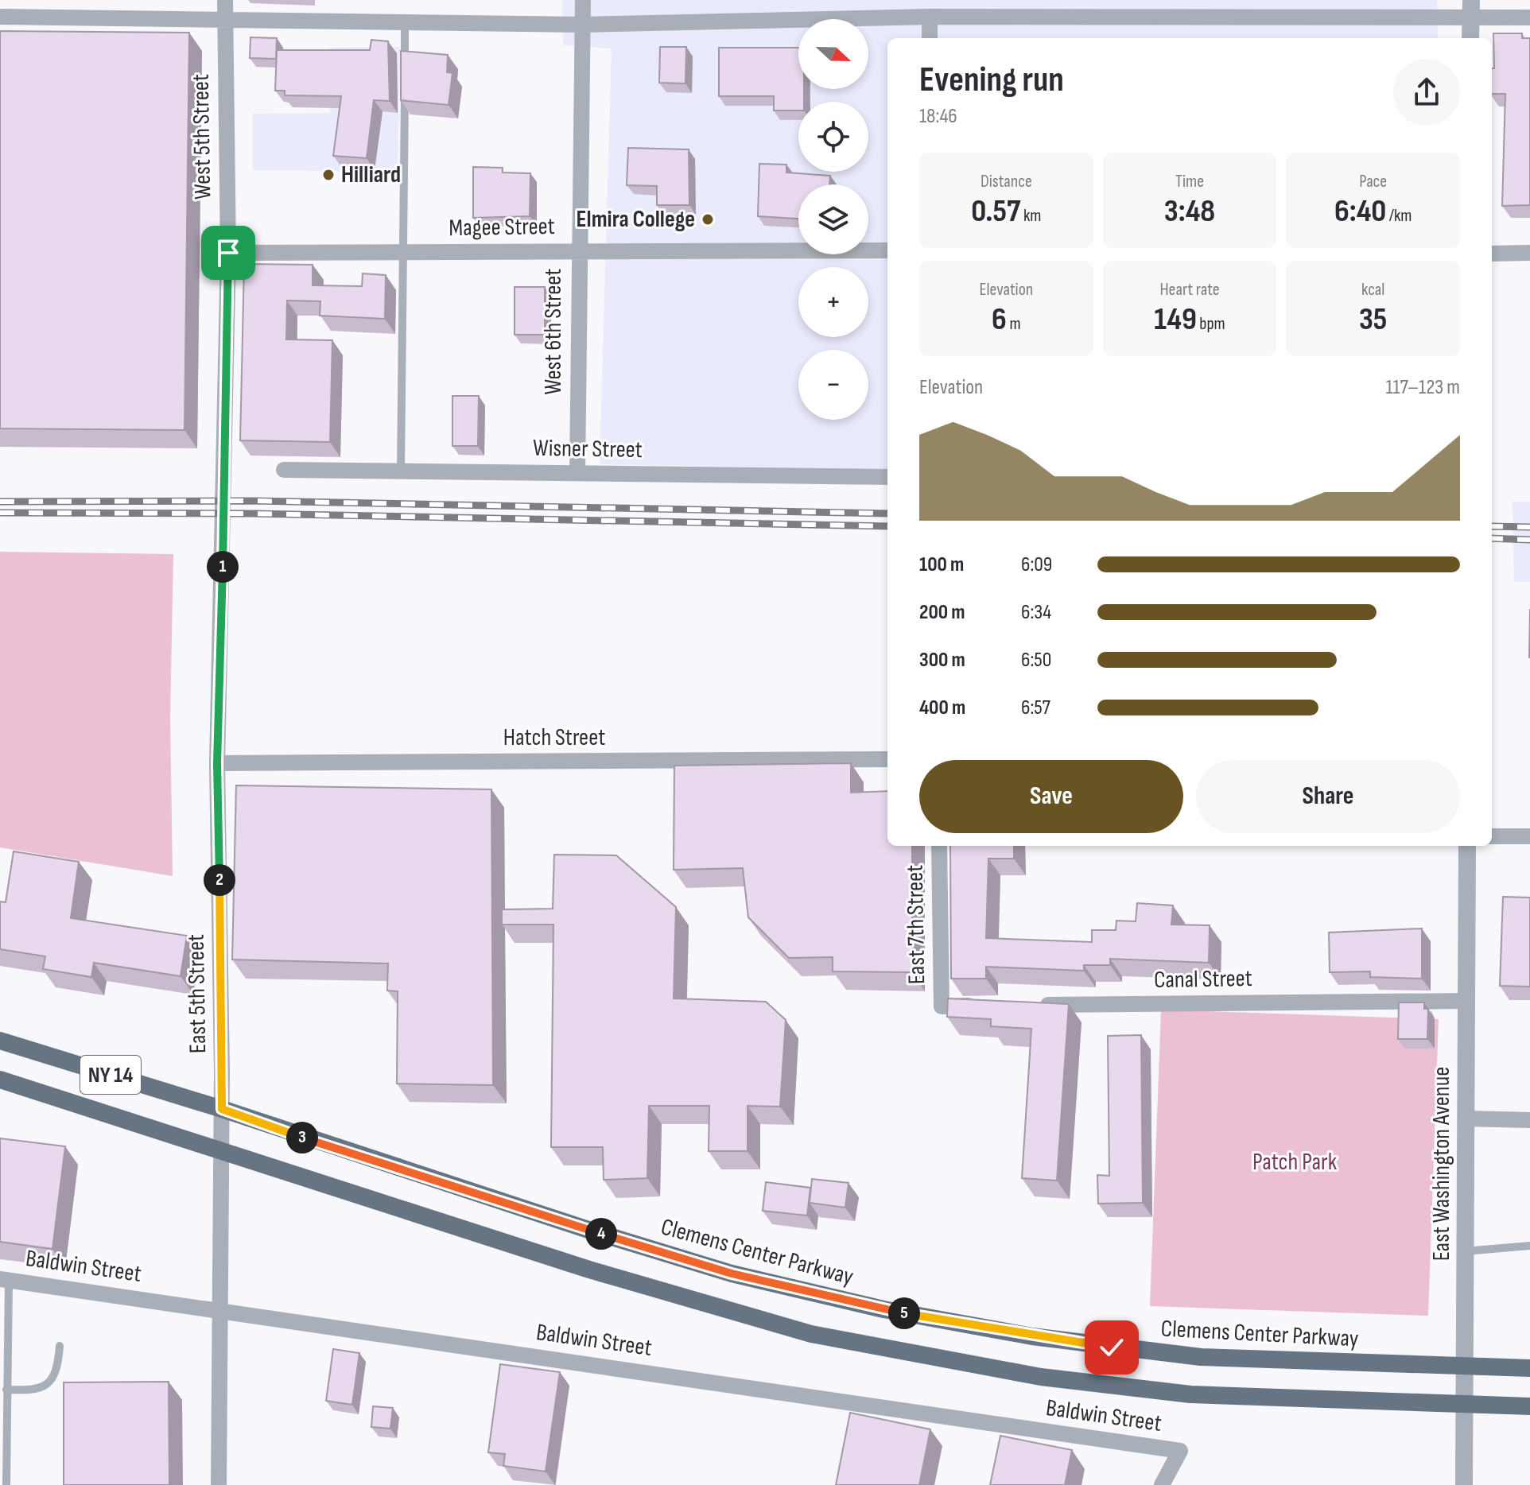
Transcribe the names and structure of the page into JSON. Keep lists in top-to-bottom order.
{
  "streets": {
    "main road": ["NY 14", "Clemens Center Parkway"],
    "street": [
      "West 5th Street",
      "Magee Street",
      "West 6th Street",
      "Wisner Street",
      "Hatch Street",
      "East 7th Street",
      "Canal Street",
      "East 5th Street",
      "East Washington Avenue",
      "Baldwin Street"
    ]
  },
  "crossings": [
    ["West 5th Street", "Magee Street"],
    ["West 5th Street", "East 5th Street"],
    ["Magee Street", "West 6th Street"],
    ["West 6th Street", "Wisner Street"],
    ["Hatch Street", "East 5th Street"],
    ["Canal Street", "East Washington Avenue"],
    ["East 5th Street", "NY 14"],
    ["East 5th Street", "Clemens Center Parkway"],
    ["East 5th Street", "Baldwin Street"],
    ["NY 14", "East Washington Avenue"],
    ["East Washington Avenue", "Clemens Center Parkway"]
  ],
  "parks": ["Patch Park"],
  "places": ["Hilliard", "Elmira College"],
  "north": "right",
  "page": {
    "map_buttons": ["+", "−"],
    "heading": ["Evening run", "18:46"],
    "stats": [
      ["Distance", "0.57 km"],
      ["Time", "3:48"],
      ["Pace", "6:40 /km"],
      ["Elevation", "6 m"],
      ["Heart rate", "149 bpm"],
      ["kcal", "35"]
    ],
    "chart": ["Elevation", "117–123 m"],
    "list": [
      {
        "name": "100 m",
        "note": "6:09"
      },
      {
        "name": "200 m",
        "note": "6:34"
      },
      {
        "name": "300 m",
        "note": "6:50"
      },
      {
        "name": "400 m",
        "note": "6:57"
      }
    ],
    "pins": [
      "1",
      "2",
      "3",
      "4",
      "5"
    ],
    "buttons": ["Save", "Share"]
  }
}
